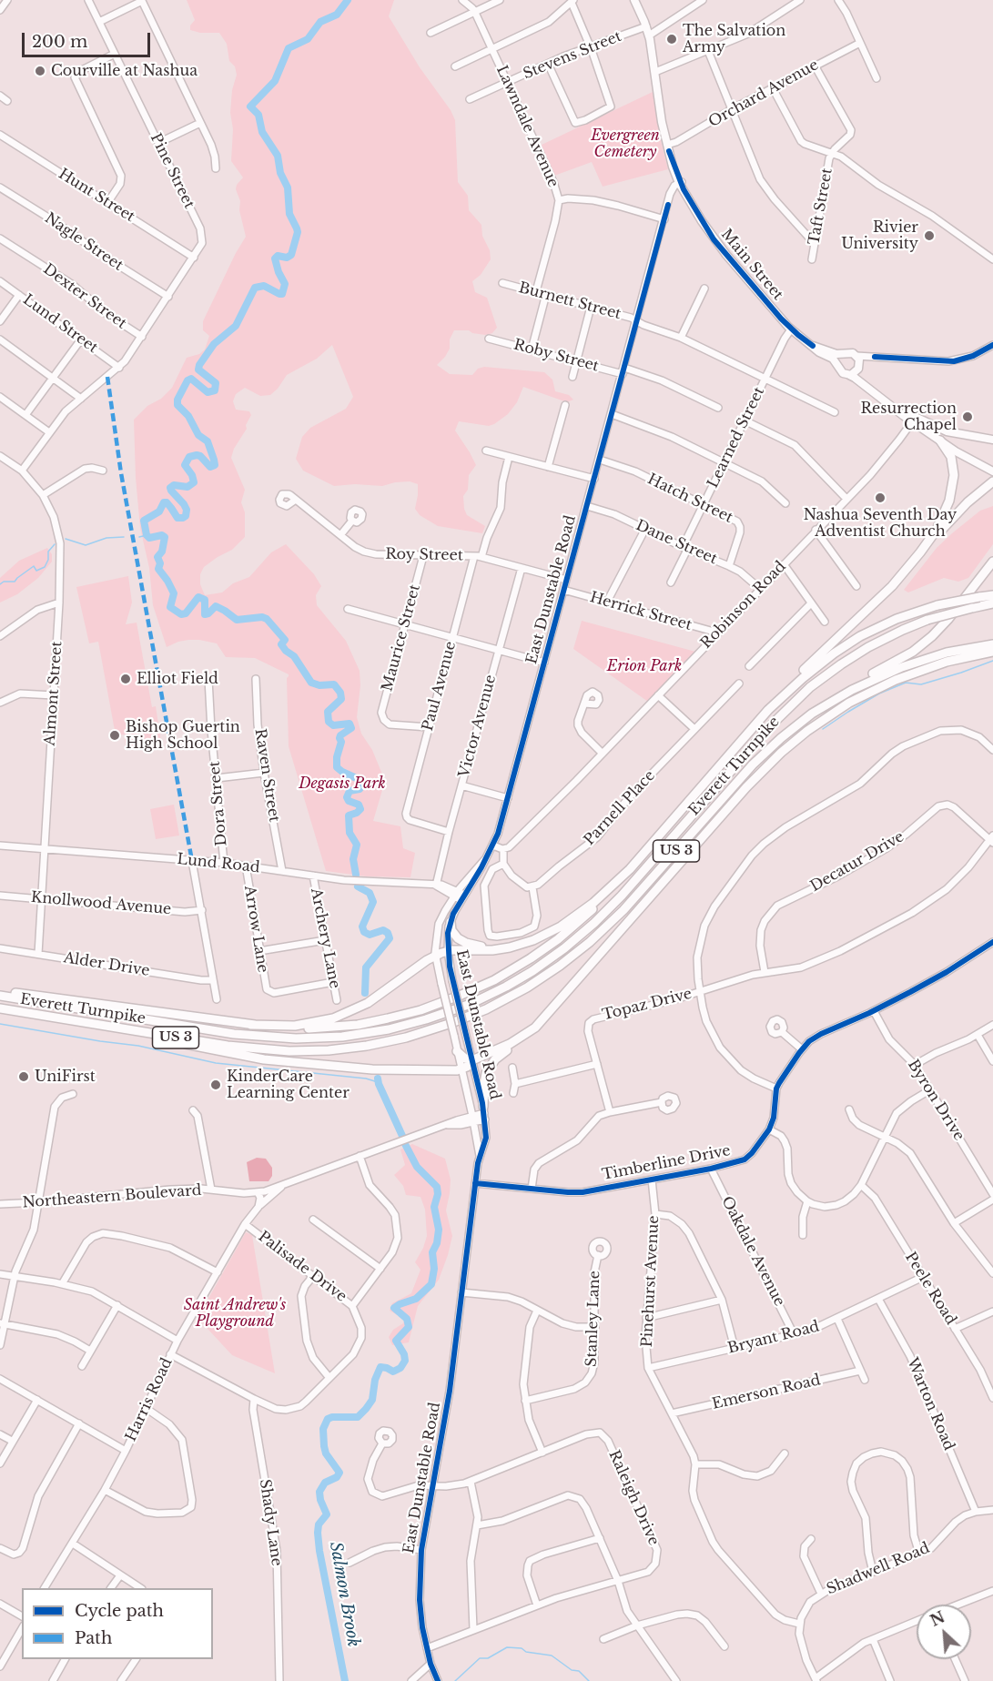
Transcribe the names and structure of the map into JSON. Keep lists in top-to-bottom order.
{
  "streets": {
    "highway": ["Everett Turnpike", "US 3"],
    "main road": ["Main Street"],
    "street": [
      "Stevens Street",
      "Orchard Avenue",
      "Lawndale Avenue",
      "Pine Street",
      "Hunt Street",
      "Taft Street",
      "Nagle Street",
      "Dexter Street",
      "Burnett Street",
      "Lund Street",
      "Roby Street",
      "Learned Street",
      "Hatch Street",
      "Dane Street",
      "Roy Street",
      "East Dunstable Road",
      "Robinson Road",
      "Herrick Street",
      "Maurice Street",
      "Paul Avenue",
      "Almont Street",
      "Victor Avenue",
      "Raven Street",
      "Dora Street",
      "Parnell Place",
      "Decatur Drive",
      "Lund Road",
      "Knollwood Avenue",
      "Arrow Lane",
      "Archery Lane",
      "Alder Drive",
      "Topaz Drive",
      "Byron Drive",
      "Timberline Drive",
      "Northeastern Boulevard",
      "Oakdale Avenue",
      "Palisade Drive",
      "Pinehurst Avenue",
      "Peele Road",
      "Stanley Lane",
      "Bryant Road",
      "Emerson Road",
      "Harris Road",
      "Warton Road",
      "Raleigh Drive",
      "Shady Lane",
      "Shadwell Road"
    ]
  },
  "crossings": [
    ["Stevens Street", "Lawndale Avenue"],
    ["Stevens Street", "Main Street"],
    ["Orchard Avenue", "Taft Street"],
    ["Orchard Avenue", "Main Street"],
    ["Lawndale Avenue", "Burnett Street"],
    ["Pine Street", "Hunt Street"],
    ["Pine Street", "Nagle Street"],
    ["Pine Street", "Dexter Street"],
    ["Pine Street", "Lund Street"],
    ["Pine Street", "Almont Street"],
    ["Main Street", "Learned Street"],
    ["Main Street", "East Dunstable Road"],
    ["Burnett Street", "Learned Street"],
    ["Burnett Street", "East Dunstable Road"],
    ["Roby Street", "East Dunstable Road"],
    ["Learned Street", "Hatch Street"],
    ["Learned Street", "Dane Street"],
    ["Hatch Street", "Dane Street"],
    ["Hatch Street", "East Dunstable Road"],
    ["Dane Street", "East Dunstable Road"],
    ["Dane Street", "Robinson Road"],
    ["Roy Street", "East Dunstable Road"],
    ["Roy Street", "Maurice Street"],
    ["Roy Street", "Paul Avenue"],
    ["Roy Street", "Victor Avenue"],
    ["East Dunstable Road", "Herrick Street"],
    ["East Dunstable Road", "Lund Road"],
    ["East Dunstable Road", "Timberline Drive"],
    ["East Dunstable Road", "Harris Road"],
    ["East Dunstable Road", "Raleigh Drive"],
    ["Robinson Road", "Herrick Street"],
    ["Maurice Street", "Paul Avenue"],
    ["Paul Avenue", "Victor Avenue"],
    ["Almont Street", "Lund Road"],
    ["Almont Street", "Knollwood Avenue"],
    ["Almont Street", "Alder Drive"],
    ["Victor Avenue", "Lund Road"],
    ["Raven Street", "Lund Road"],
    ["Dora Street", "Lund Road"],
    ["Lund Road", "Arrow Lane"],
    ["Lund Road", "Archery Lane"],
    ["Arrow Lane", "Archery Lane"],
    ["Byron Drive", "Timberline Drive"],
    ["Timberline Drive", "Oakdale Avenue"],
    ["Timberline Drive", "Pinehurst Avenue"],
    ["Northeastern Boulevard", "Harris Road"],
    ["Oakdale Avenue", "Bryant Road"],
    ["Palisade Drive", "Harris Road"],
    ["Palisade Drive", "Shady Lane"],
    ["Pinehurst Avenue", "Bryant Road"],
    ["Pinehurst Avenue", "Emerson Road"],
    ["Pinehurst Avenue", "Shadwell Road"],
    ["Peele Road", "Bryant Road"],
    ["Bryant Road", "Warton Road"],
    ["Warton Road", "Shadwell Road"]
  ],
  "water": ["Salmon Brook"],
  "parks": [
    "Evergreen Cemetery",
    "Erion Park",
    "Degasis Park",
    "Saint Andrew's Playground"
  ],
  "places": [
    "The Salvation Army",
    "Courville at Nashua",
    "Rivier University",
    "Resurrection Chapel",
    "Nashua Seventh Day Adventist Church",
    "Elliot Field",
    "Bishop Guertin High School",
    "UniFirst",
    "KinderCare Learning Center"
  ],
  "legend": ["Cycle path", "Path"],
  "scale_bar": "200 m",
  "north": "top left"
}
